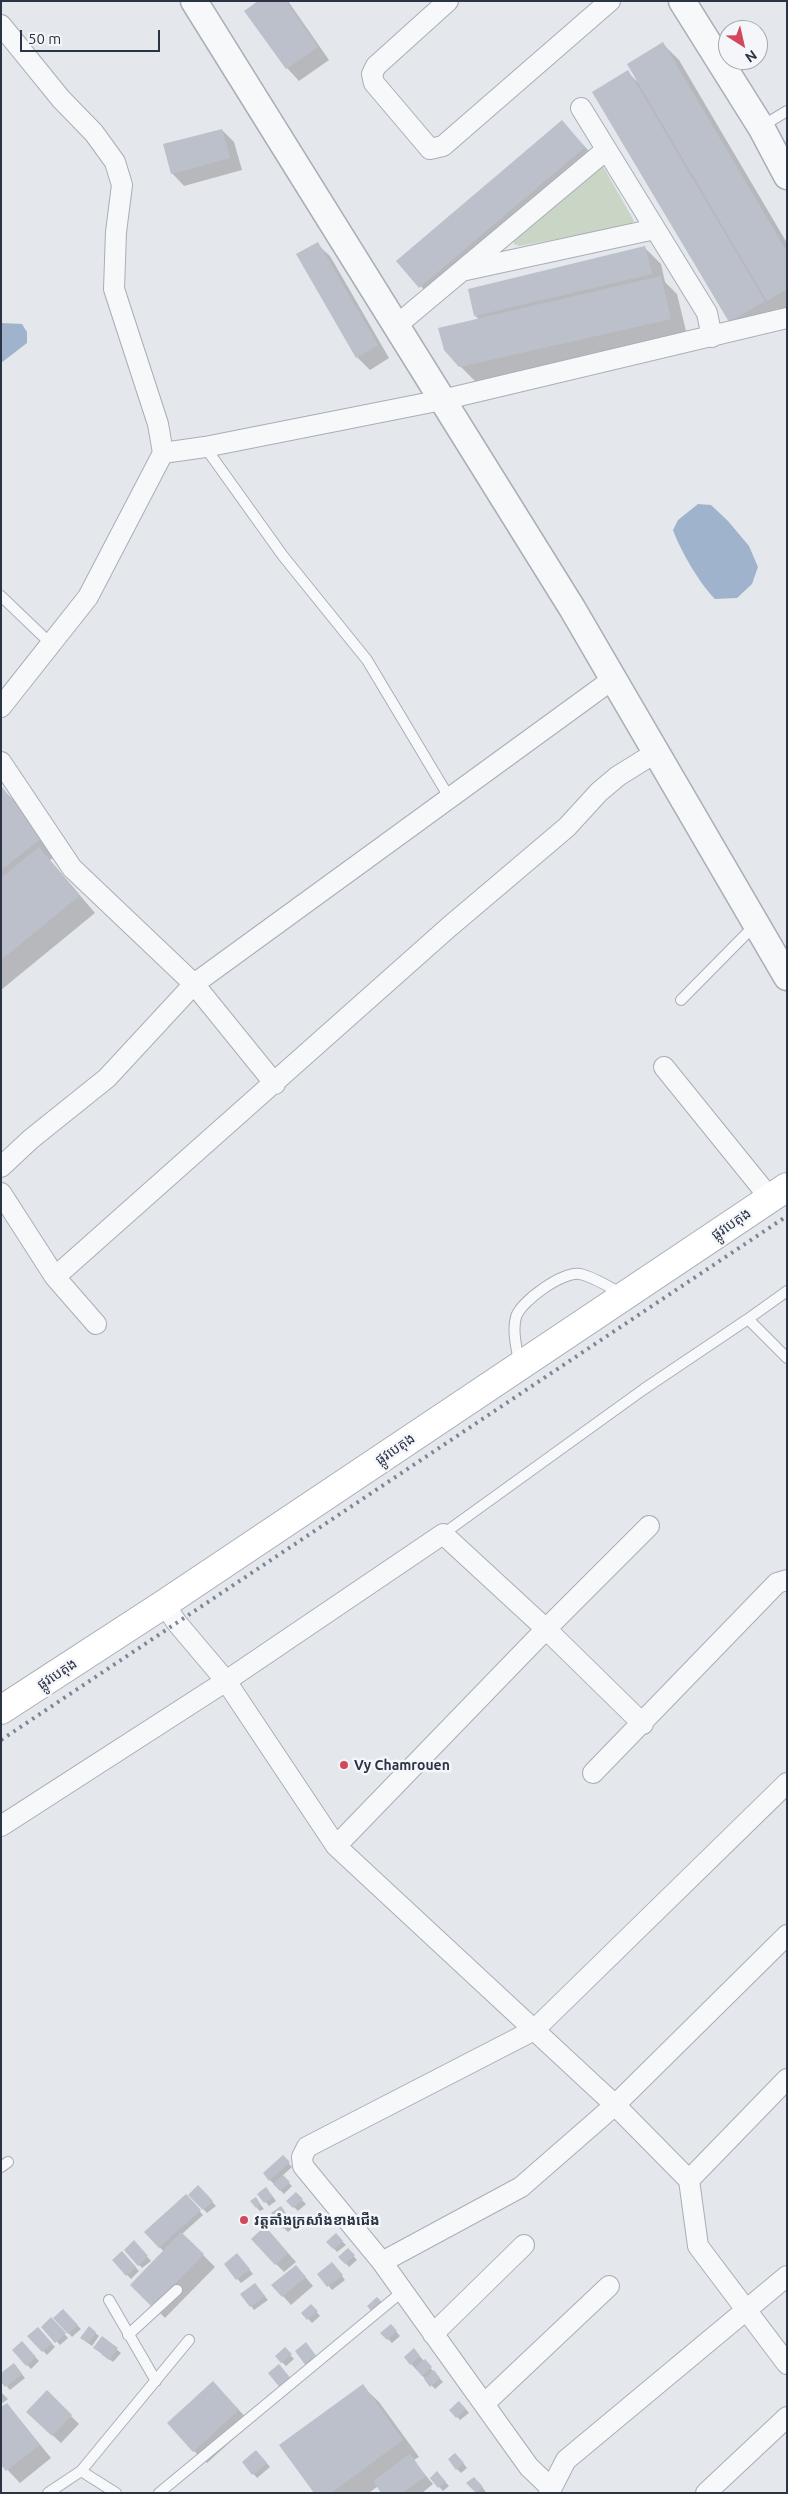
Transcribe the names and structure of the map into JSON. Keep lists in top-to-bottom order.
{
  "streets": {
    "main road": ["ផ្លូវបេតុង"]
  },
  "places": ["Vy Chamrouen", "វត្តតាំងក្រសាំងខាងជើង"],
  "scale_bar": "50 m",
  "north": "bottom right"
}
